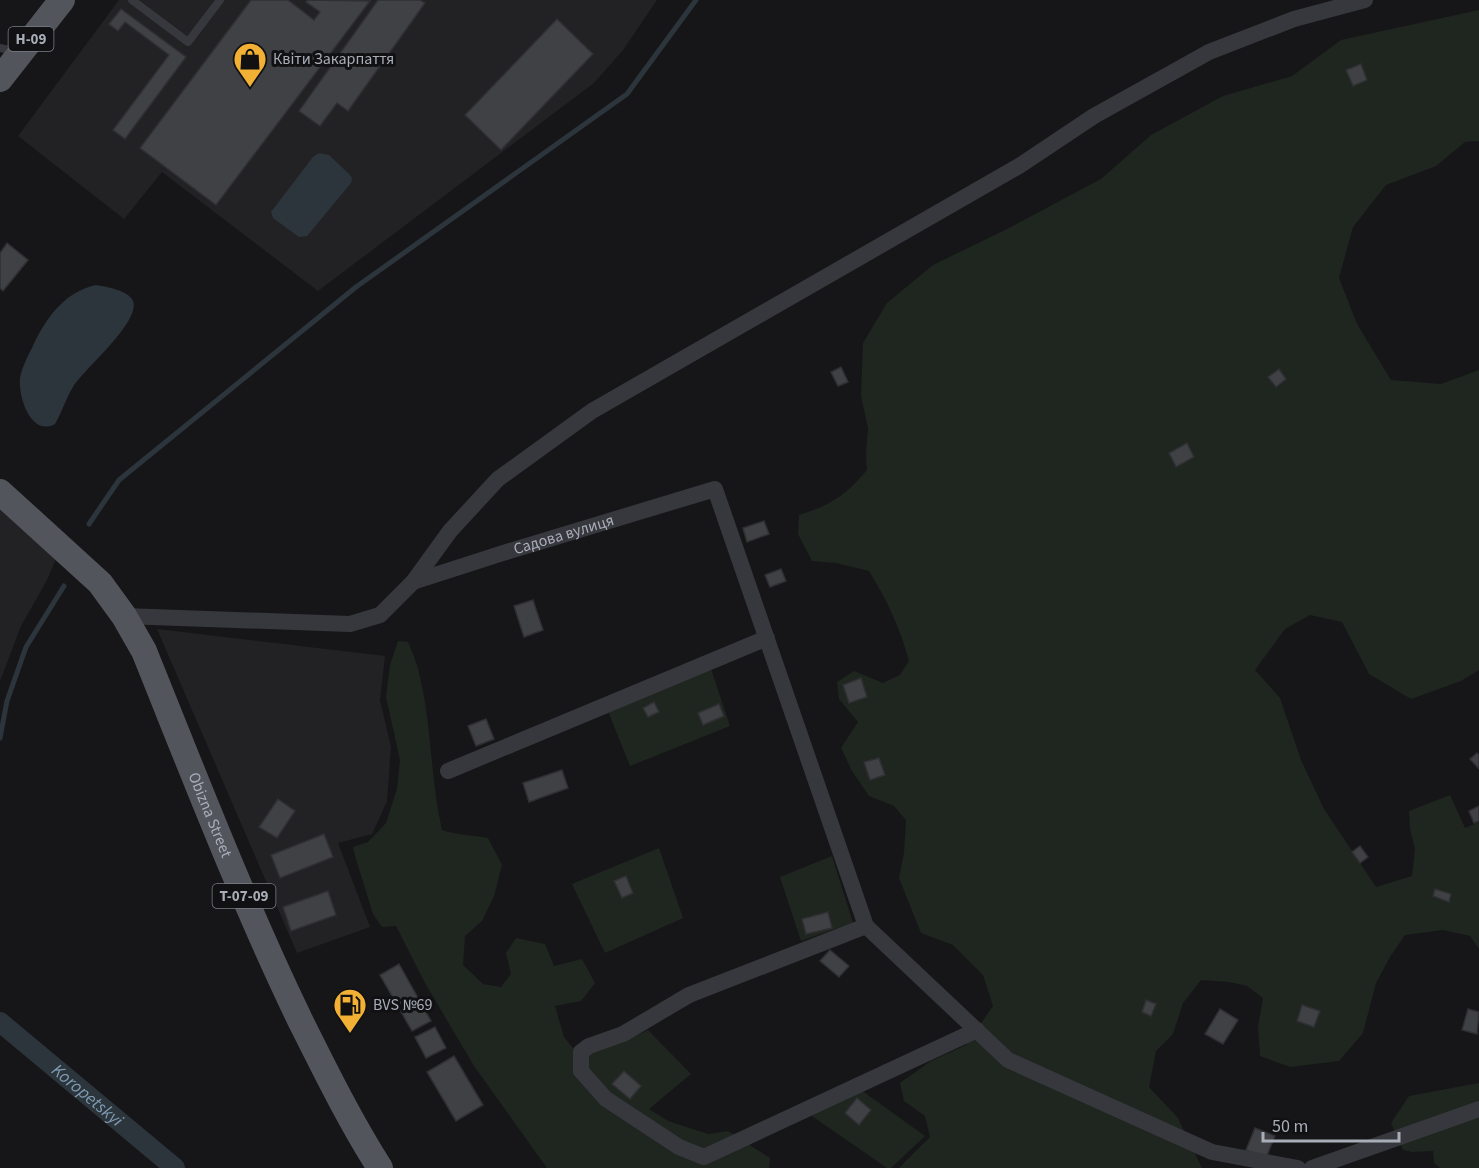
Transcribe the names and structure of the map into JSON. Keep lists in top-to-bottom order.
{
  "streets": {
    "main road": ["Н-09", "Obizna Street", "Т-07-09"],
    "street": ["Садова вулиця"]
  },
  "water": ["Koropetskyi"],
  "places": {
    "shop": ["Квіти Закарпаття"],
    "fuel station": ["BVS №69"]
  },
  "scale_bar": "50 m"
}
